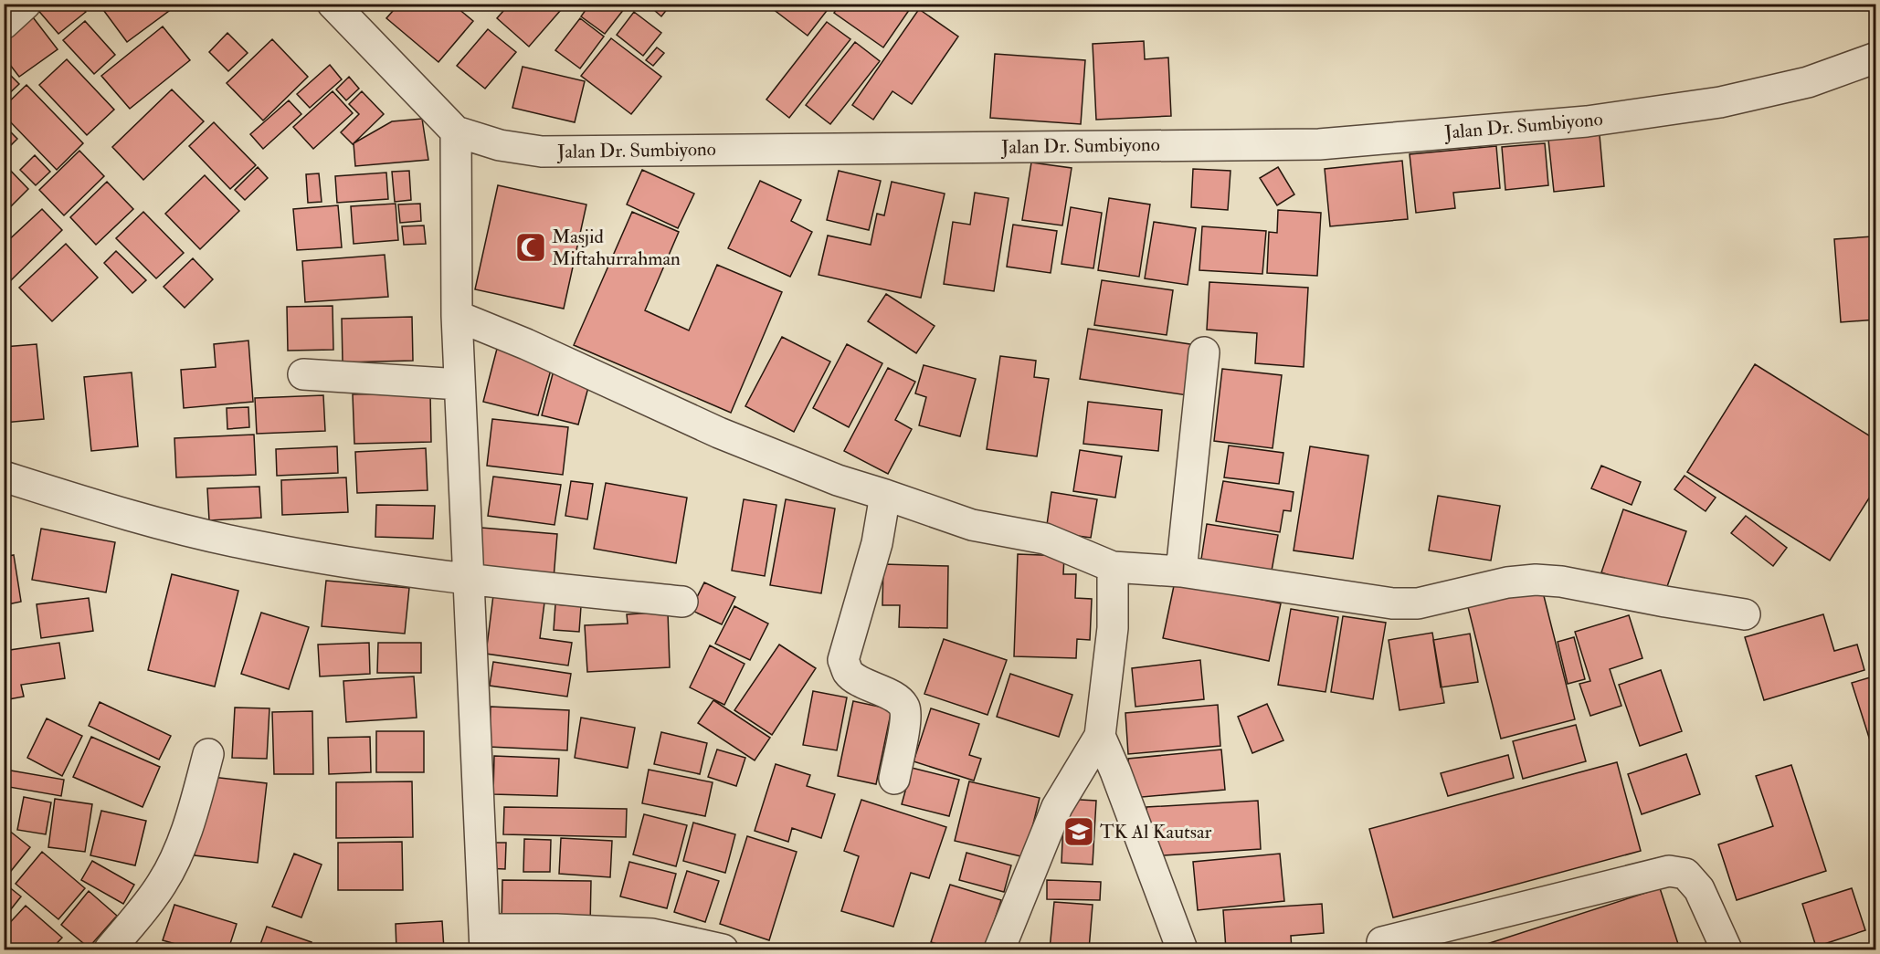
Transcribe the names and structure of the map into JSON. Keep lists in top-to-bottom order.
{
  "streets": {
    "street": ["Jalan Dr. Sumbiyono"]
  },
  "places": {
    "mosque": ["Masjid Miftahurrahman"],
    "school or university": ["TK Al Kautsar"]
  }
}
